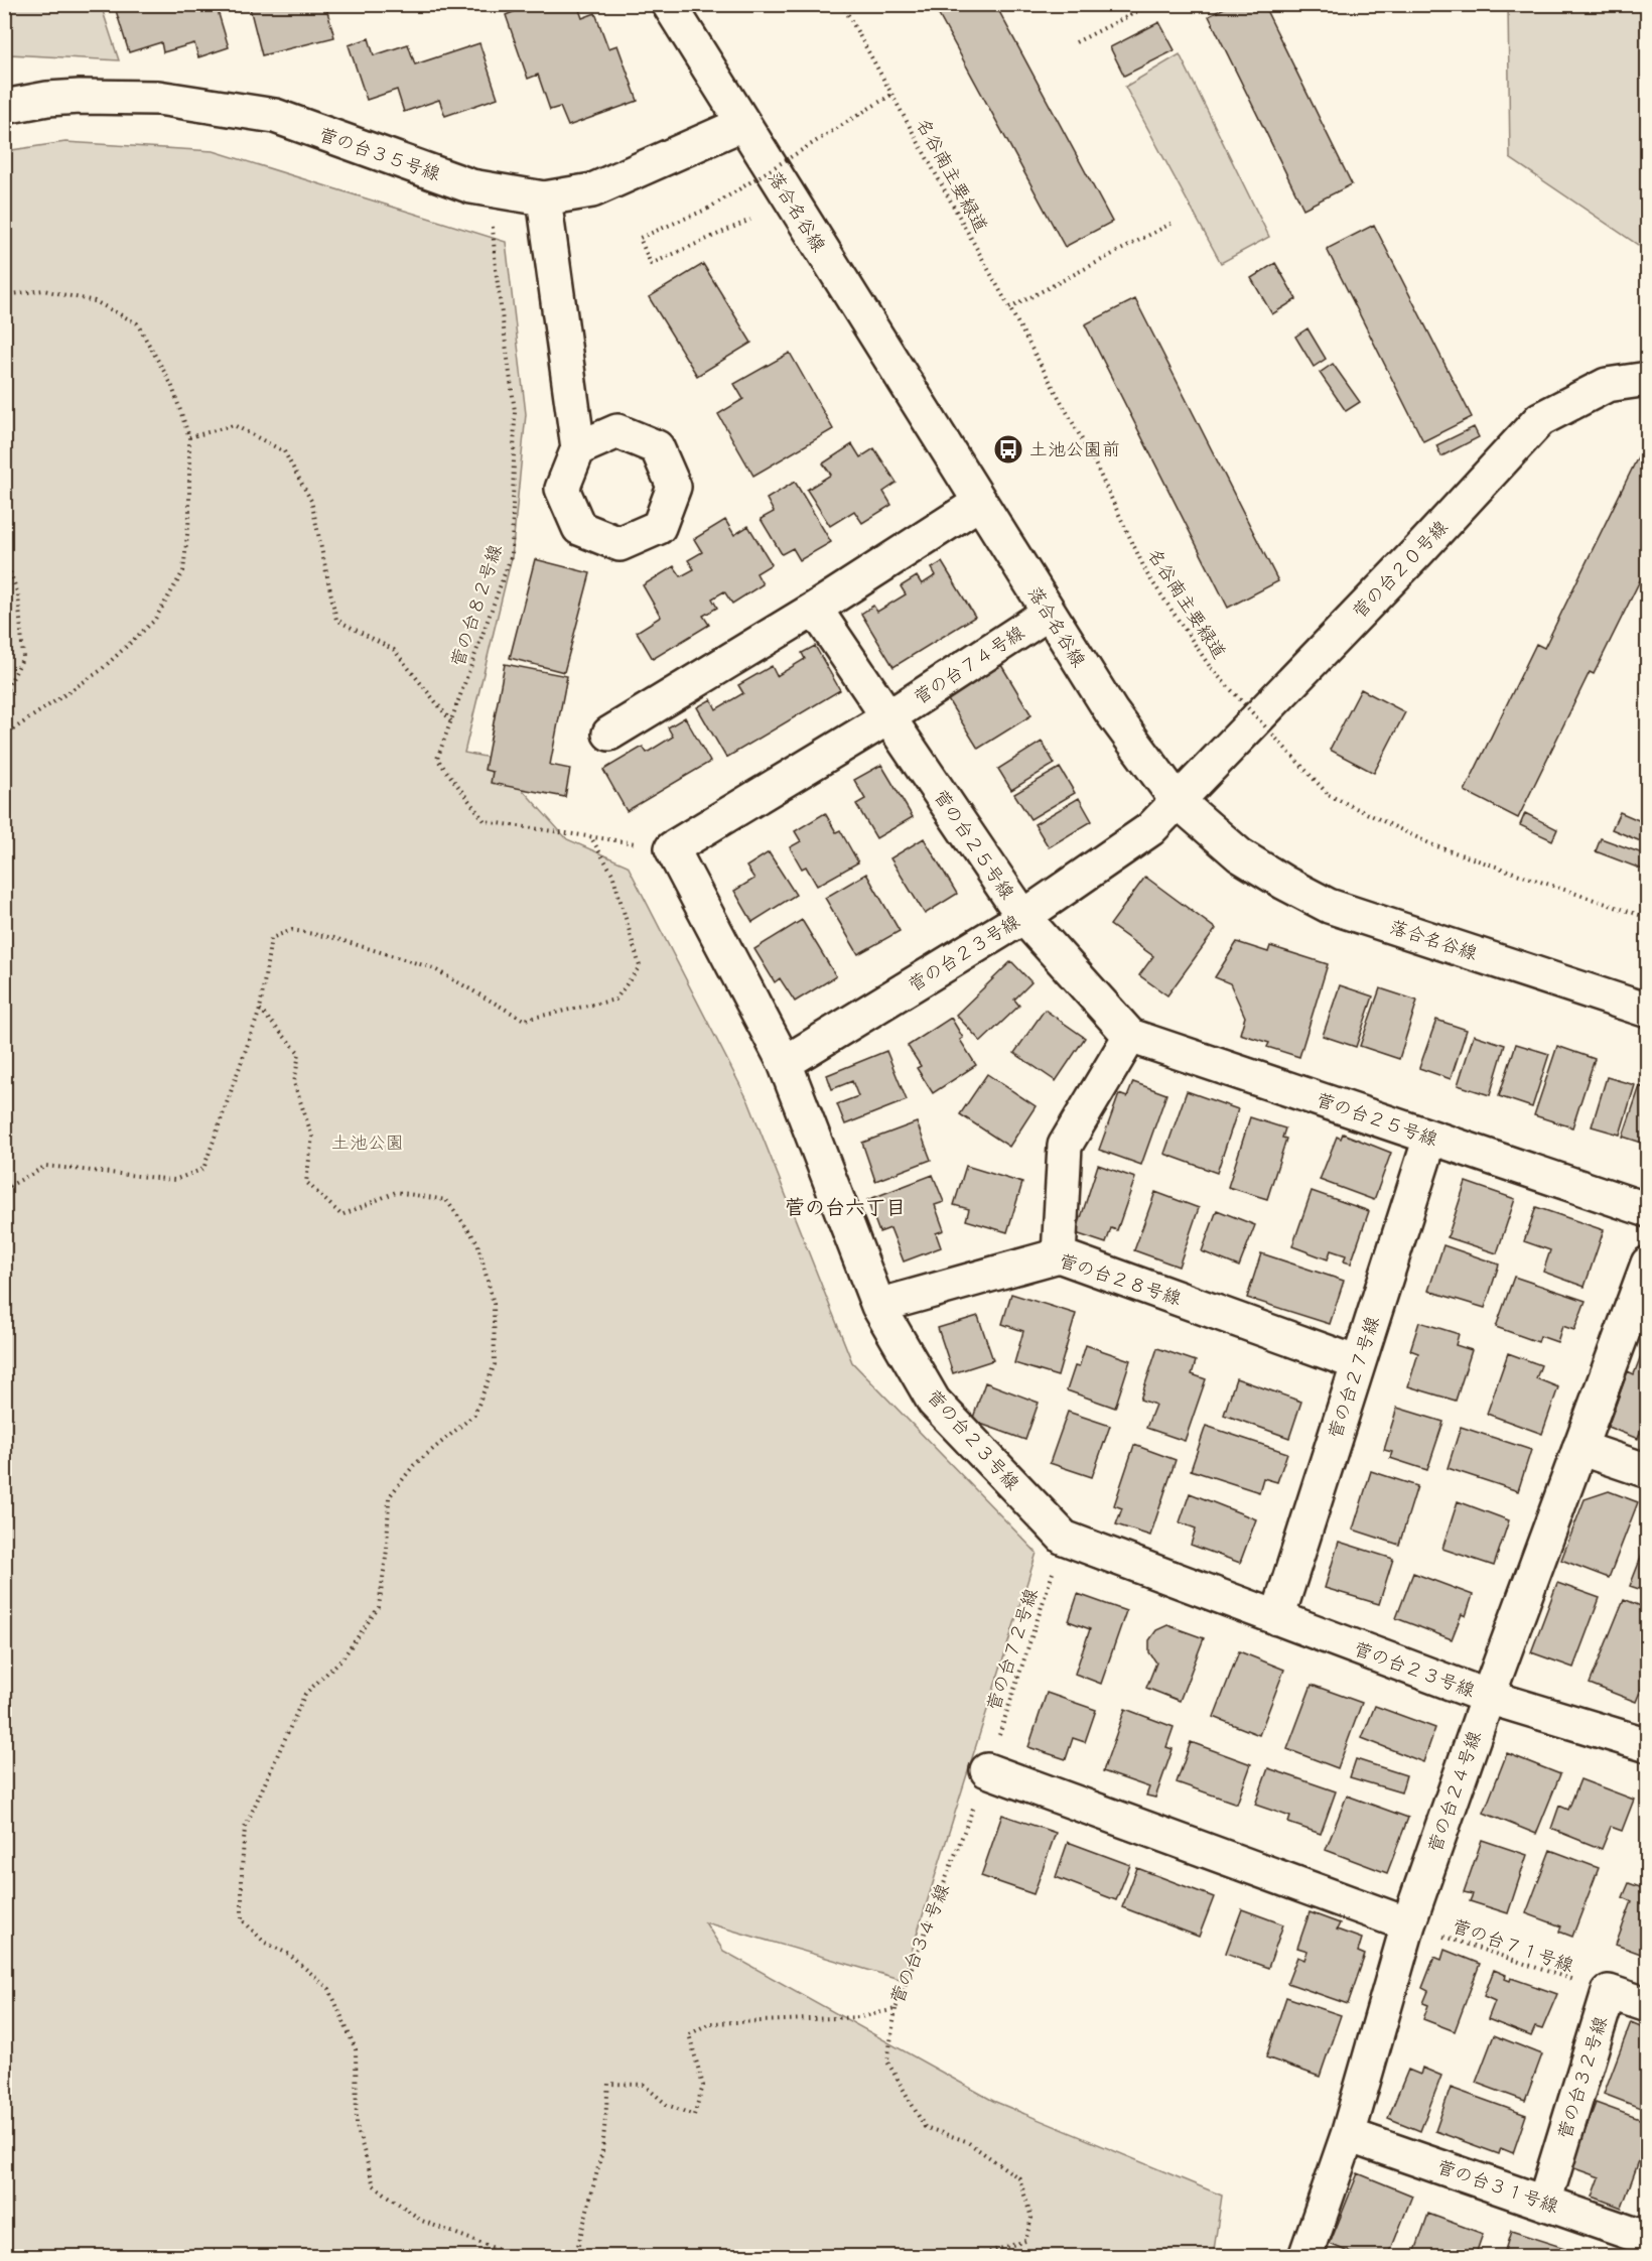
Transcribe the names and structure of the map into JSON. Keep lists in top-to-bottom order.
{
  "streets": {
    "street": [
      "菅の台３５号線",
      "落合名谷線",
      "菅の台２０号線",
      "菅の台７４号線",
      "菅の台２５号線",
      "菅の台２３号線",
      "菅の台２８号線",
      "菅の台２７号線",
      "菅の台２４号線",
      "菅の台３２号線",
      "菅の台３１号線"
    ],
    "path": [
      "名谷南主要緑道",
      "菅の台８２号線",
      "菅の台７２号線",
      "菅の台３４号線",
      "菅の台７１号線"
    ]
  },
  "crossings": [
    ["菅の台３５号線", "落合名谷線"],
    ["菅の台３５号線", "菅の台８２号線"],
    ["落合名谷線", "菅の台２０号線"],
    ["落合名谷線", "菅の台７４号線"],
    ["落合名谷線", "菅の台２３号線"],
    ["菅の台２０号線", "菅の台２３号線"],
    ["菅の台７４号線", "菅の台２５号線"],
    ["菅の台２５号線", "菅の台２３号線"],
    ["菅の台２５号線", "菅の台２７号線"],
    ["菅の台２３号線", "菅の台２８号線"],
    ["菅の台２３号線", "菅の台２７号線"],
    ["菅の台２３号線", "菅の台７２号線"],
    ["菅の台２３号線", "菅の台２４号線"],
    ["菅の台２８号線", "菅の台２７号線"],
    ["菅の台７２号線", "菅の台３４号線"],
    ["菅の台２４号線", "菅の台７１号線"],
    ["菅の台２４号線", "菅の台３１号線"],
    ["菅の台７１号線", "菅の台３２号線"],
    ["菅の台３２号線", "菅の台３１号線"]
  ],
  "districts": ["菅の台六丁目"],
  "parks": ["土池公園"],
  "places": {
    "bus stop": ["土池公園前"]
  }
}
